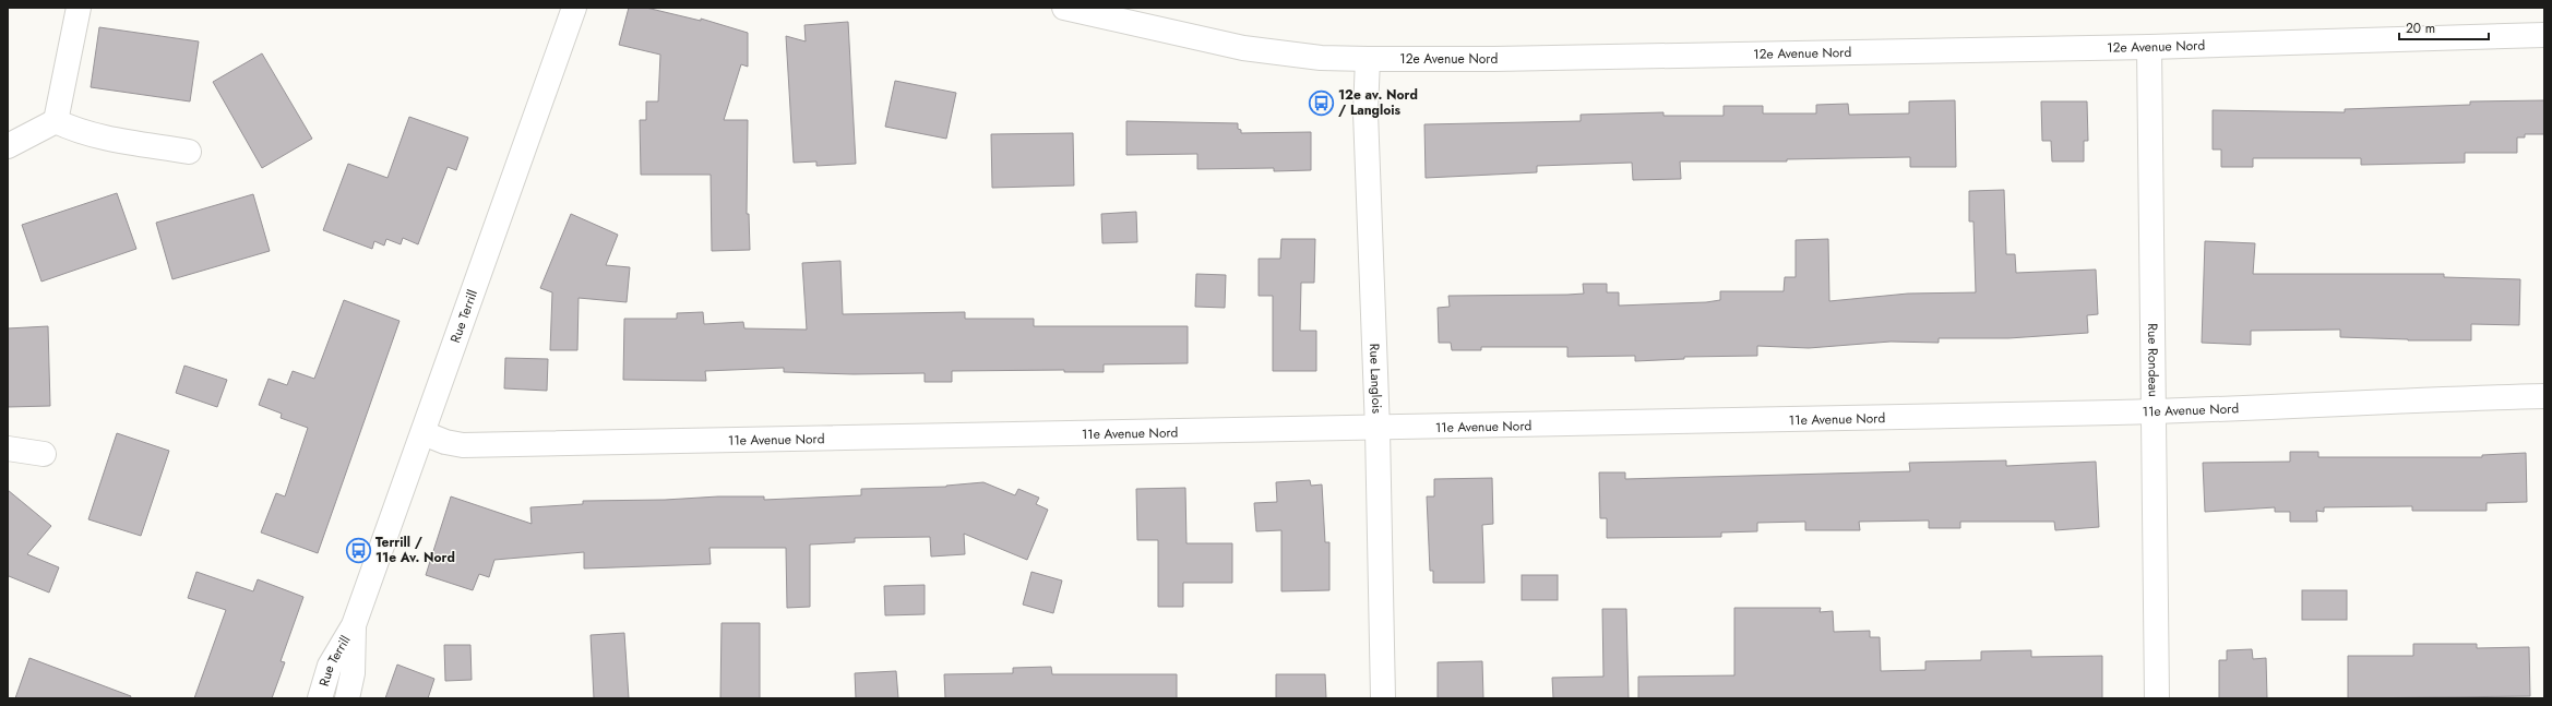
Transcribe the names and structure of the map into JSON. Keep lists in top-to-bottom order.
{
  "streets": {
    "street": [
      "12e Avenue Nord",
      "Rue Terrill",
      "Rue Rondeau",
      "Rue Langlois",
      "11e Avenue Nord"
    ]
  },
  "crossings": [
    ["12e Avenue Nord", "Rue Rondeau"],
    ["12e Avenue Nord", "Rue Langlois"],
    ["Rue Terrill", "11e Avenue Nord"],
    ["Rue Rondeau", "11e Avenue Nord"],
    ["Rue Langlois", "11e Avenue Nord"]
  ],
  "places": {
    "bus stop": ["12e av. Nord / Langlois", "Terrill / 11e Av. Nord"]
  },
  "scale_bar": "20 m"
}
